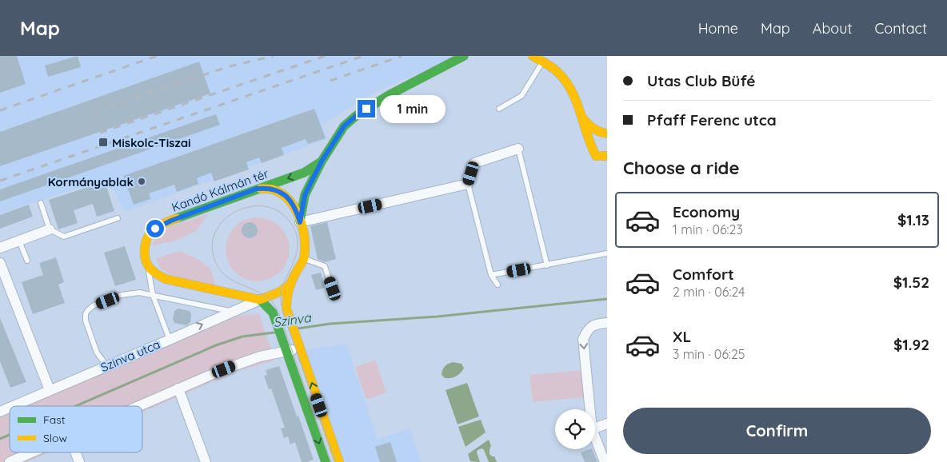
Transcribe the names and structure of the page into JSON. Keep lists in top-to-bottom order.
{
  "streets": {
    "street": ["Kandó Kálmán tér", "Szinva utca"]
  },
  "water": ["Szinva"],
  "places": {
    "transit": ["Miskolc-Tiszai"],
    "other": ["Kormányablak"]
  },
  "legend": ["Fast", "Slow"],
  "page": {
    "header": "Map",
    "nav": [
      "Home",
      "Map",
      "About",
      "Contact"
    ],
    "banner": ["Utas Club Büfé", "Pfaff Ferenc utca"],
    "bubble": "1 min",
    "heading": "Choose a ride",
    "list": [
      {
        "name": "Economy",
        "note": "1 min · 06:23",
        "value": "$1.13"
      },
      {
        "name": "Comfort",
        "note": "2 min · 06:24",
        "value": "$1.52"
      },
      {
        "name": "XL",
        "note": "3 min · 06:25",
        "value": "$1.92"
      }
    ],
    "buttons": "Confirm"
  }
}
